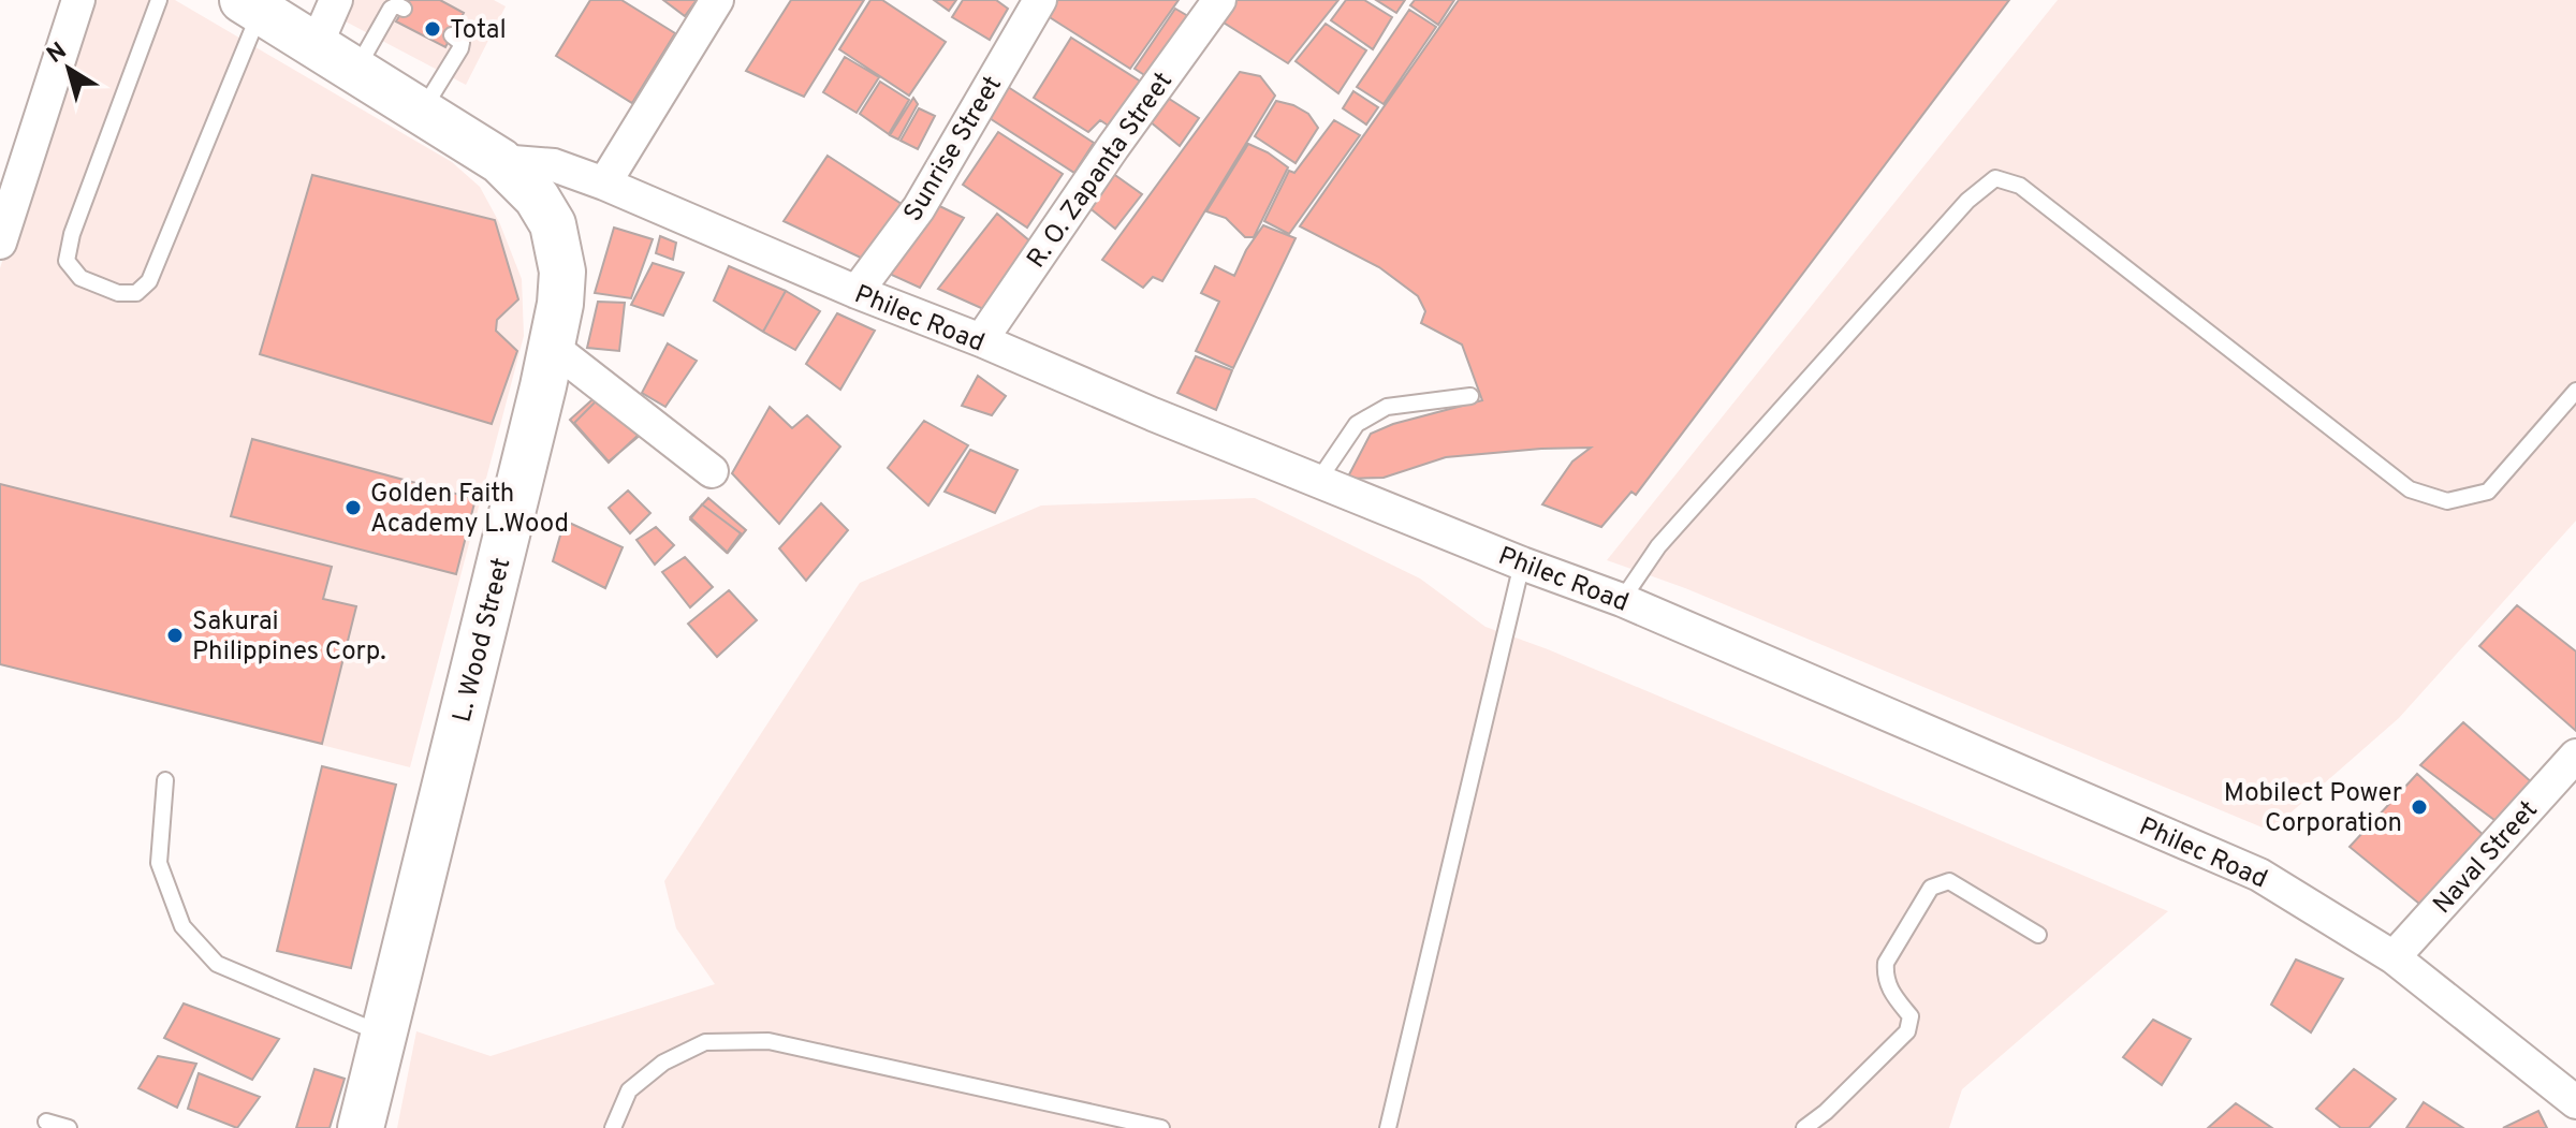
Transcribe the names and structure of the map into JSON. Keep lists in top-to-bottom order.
{
  "streets": {
    "main road": ["L. Wood Street"],
    "street": [
      "Sunrise Street",
      "R. O. Zapanta Street",
      "Philec Road",
      "Naval Street"
    ]
  },
  "crossings": [
    ["Sunrise Street", "Philec Road"],
    ["R. O. Zapanta Street", "Philec Road"],
    ["Philec Road", "L. Wood Street"],
    ["Philec Road", "Naval Street"]
  ],
  "places": [
    "Total",
    "Golden Faith Academy L.Wood",
    "Sakurai Philippines Corp.",
    "Mobilect Power Corporation"
  ],
  "north": "top left"
}
